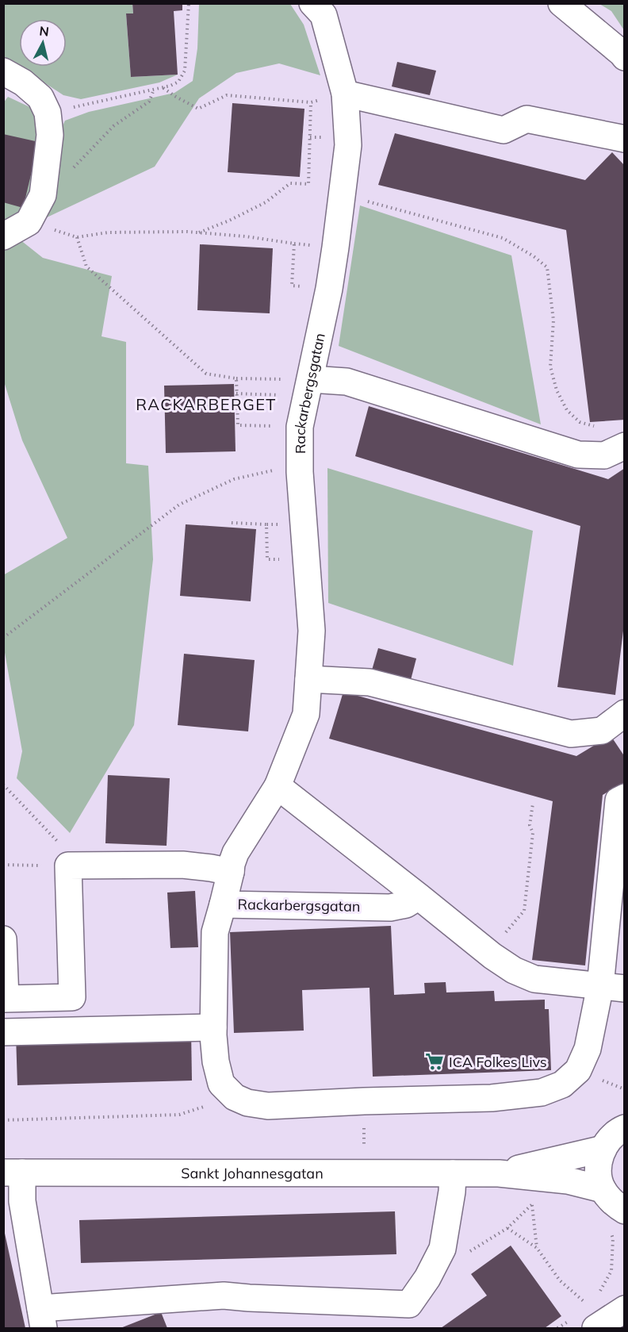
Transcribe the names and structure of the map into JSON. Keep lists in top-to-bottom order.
{
  "streets": {
    "street": ["Rackarbergsgatan", "Sankt Johannesgatan"]
  },
  "districts": ["RACKARBERGET"],
  "places": {
    "supermarket": ["ICA Folkes Livs"]
  },
  "north": "top"
}
